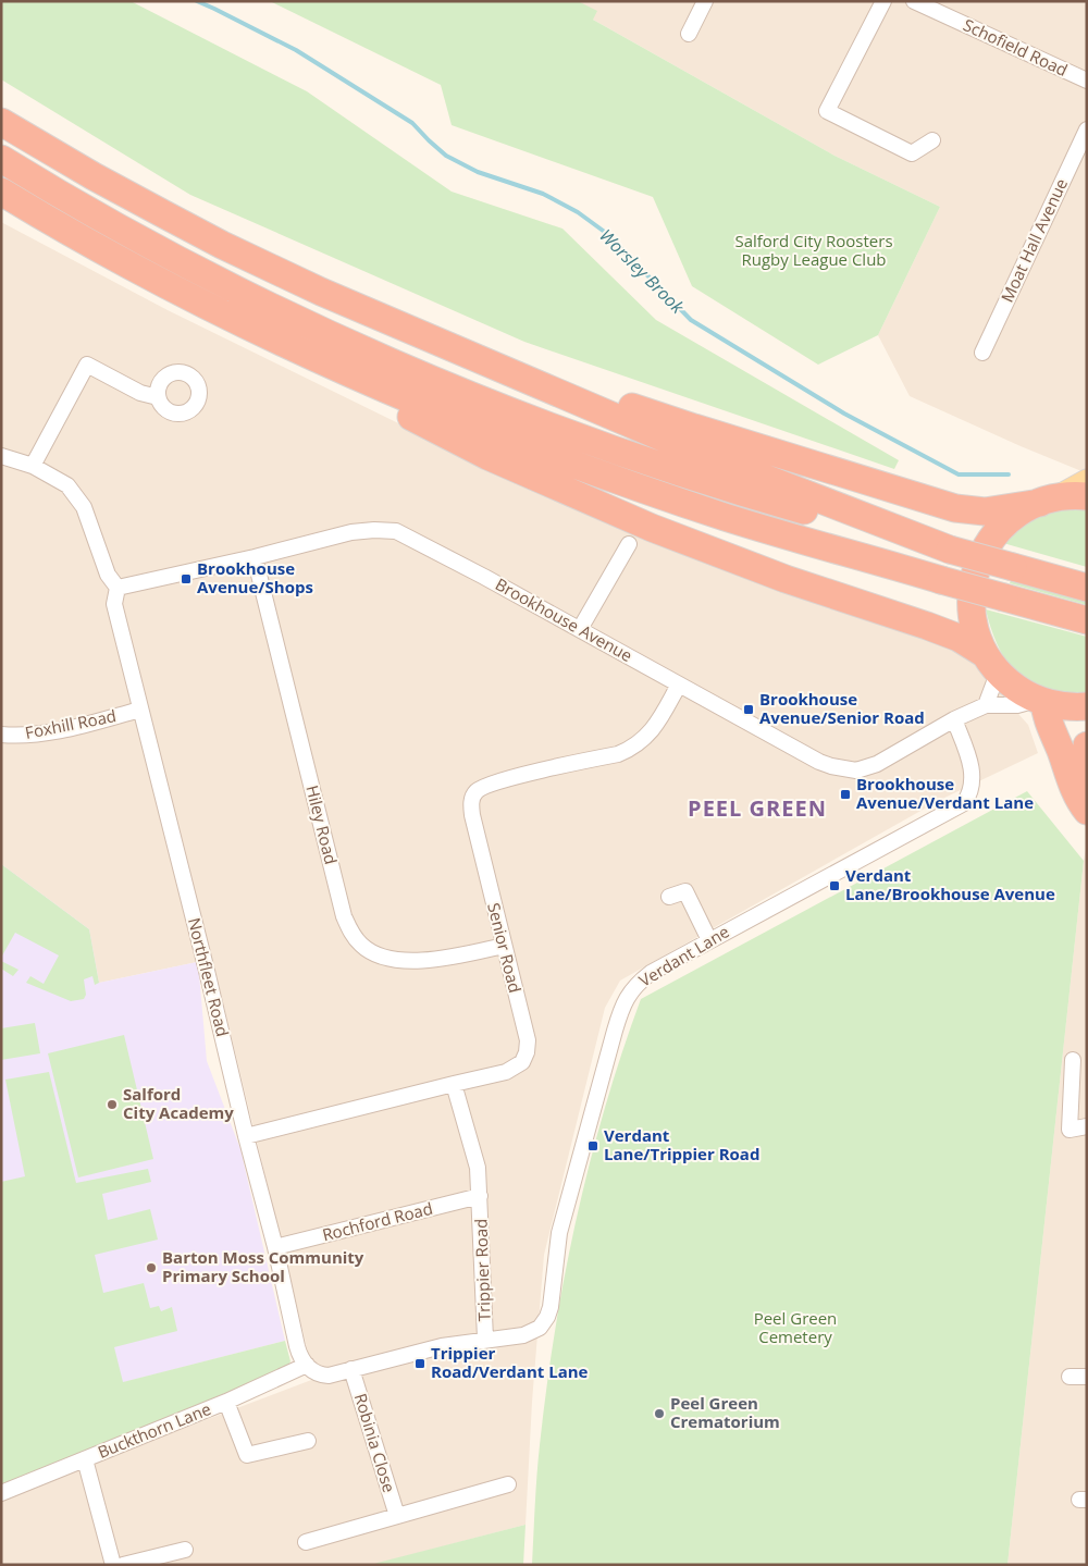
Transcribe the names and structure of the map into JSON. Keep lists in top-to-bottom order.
{
  "streets": {
    "street": [
      "Schofield Road",
      "Moat Hall Avenue",
      "Brookhouse Avenue",
      "Foxhill Road",
      "Hiley Road",
      "Senior Road",
      "Verdant Lane",
      "Northfleet Road",
      "Rochford Road",
      "Trippier Road",
      "Buckthorn Lane",
      "Robinia Close"
    ]
  },
  "crossings": [
    ["Brookhouse Avenue", "Hiley Road"],
    ["Brookhouse Avenue", "Senior Road"],
    ["Brookhouse Avenue", "Verdant Lane"],
    ["Brookhouse Avenue", "Northfleet Road"],
    ["Foxhill Road", "Northfleet Road"],
    ["Hiley Road", "Senior Road"],
    ["Senior Road", "Northfleet Road"],
    ["Senior Road", "Trippier Road"],
    ["Verdant Lane", "Trippier Road"],
    ["Northfleet Road", "Rochford Road"],
    ["Northfleet Road", "Trippier Road"],
    ["Northfleet Road", "Buckthorn Lane"],
    ["Rochford Road", "Trippier Road"],
    ["Trippier Road", "Buckthorn Lane"],
    ["Trippier Road", "Robinia Close"]
  ],
  "districts": ["PEEL GREEN"],
  "water": ["Worsley Brook"],
  "parks": ["Salford City Roosters Rugby League Club", "Peel Green Cemetery"],
  "places": {
    "transit": [
      "Brookhouse Avenue/Shops",
      "Brookhouse Avenue/Senior Road",
      "Brookhouse Avenue/Verdant Lane",
      "Verdant Lane/Brookhouse Avenue",
      "Verdant Lane/Trippier Road",
      "Trippier Road/Verdant Lane"
    ],
    "other": ["Salford City Academy", "Barton Moss Community Primary School", "Peel Green Crematorium"]
  }
}
